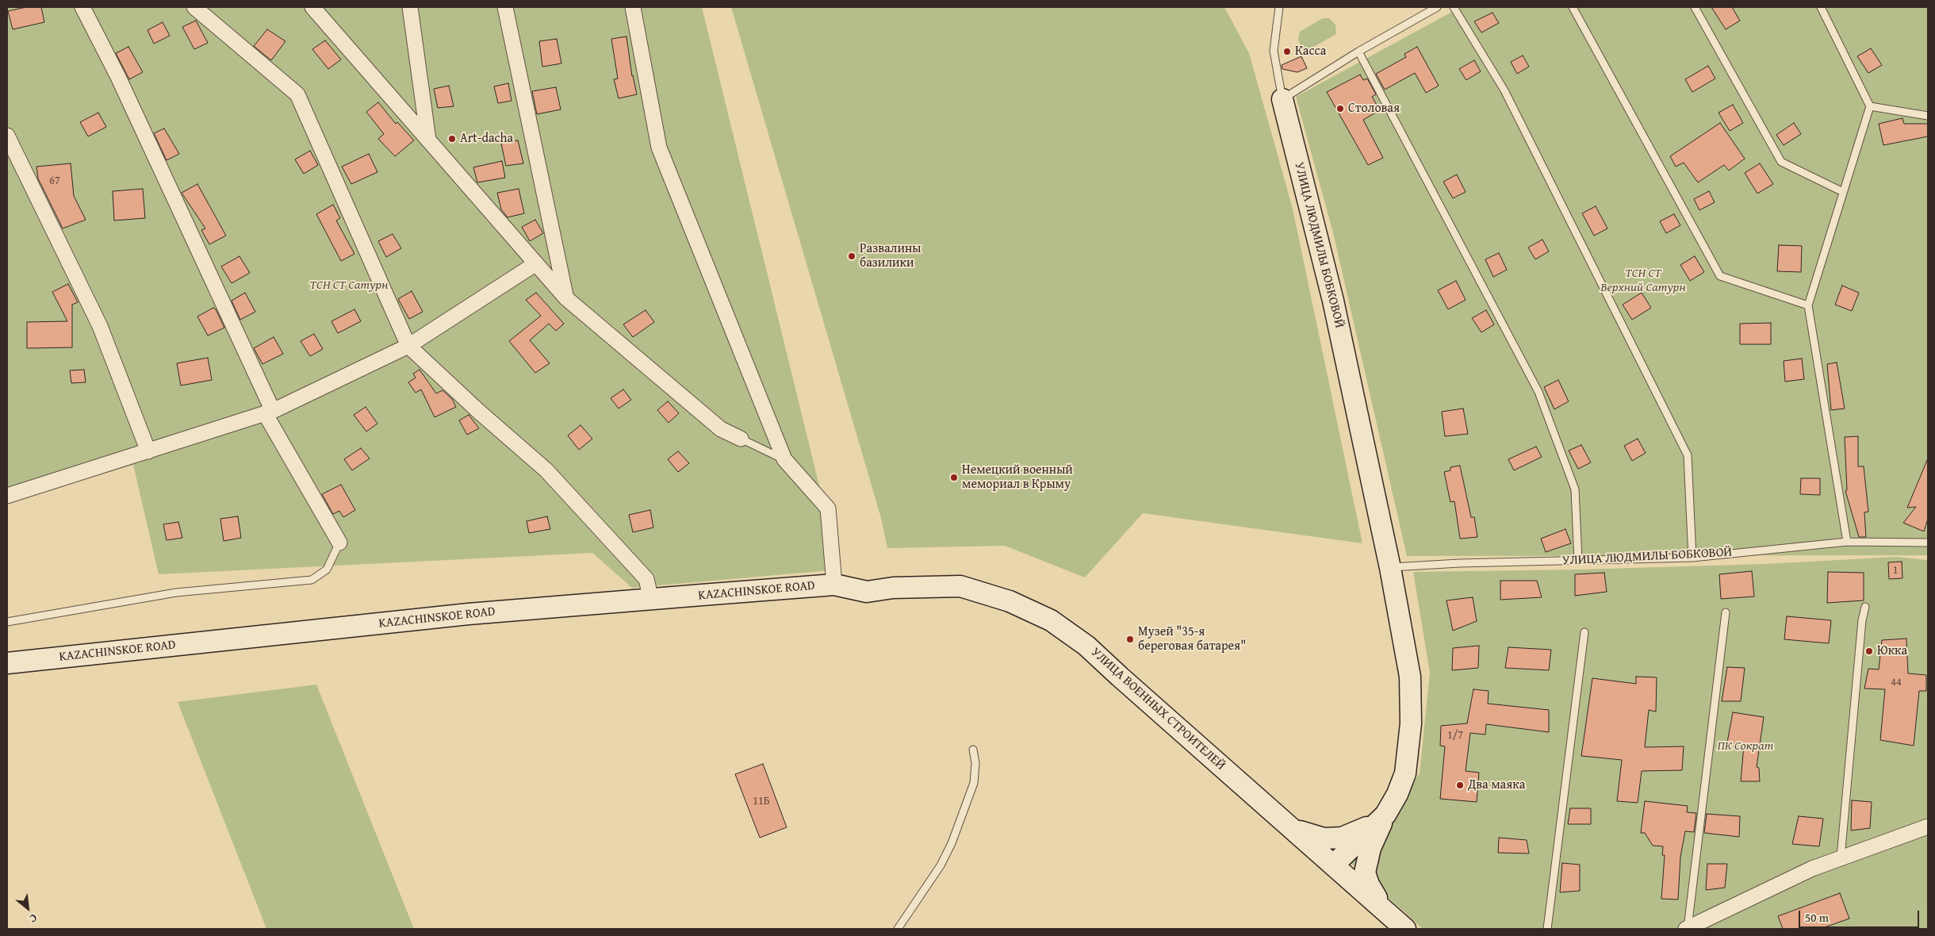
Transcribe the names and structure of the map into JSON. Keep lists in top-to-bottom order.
{
  "streets": {
    "main road": ["УЛИЦА ЛЮДМИЛЫ БОБКОВОЙ", "KAZACHINSKOE ROAD", "УЛИЦА ВОЕННЫХ СТРОИТЕЛЕЙ"]
  },
  "crossings": [
    ["УЛИЦА ЛЮДМИЛЫ БОБКОВОЙ", "УЛИЦА ВОЕННЫХ СТРОИТЕЛЕЙ"],
    ["KAZACHINSKOE ROAD", "УЛИЦА ВОЕННЫХ СТРОИТЕЛЕЙ"]
  ],
  "parks": ["ТСН СТ Верхний Сатурн", "ТСН СТ Сатурн", "ПК Сократ"],
  "places": [
    "Касса",
    "Столовая",
    "Art-dacha",
    "Развалины базилики",
    "Немецкий военный мемориал в Крыму",
    "Музей \"35-я береговая батарея\"",
    "Юкка",
    "Два маяка"
  ],
  "house_numbers": [
    "67",
    "1",
    "44",
    "1/7",
    "11Б"
  ],
  "scale_bar": "50 m",
  "north": "bottom right"
}
